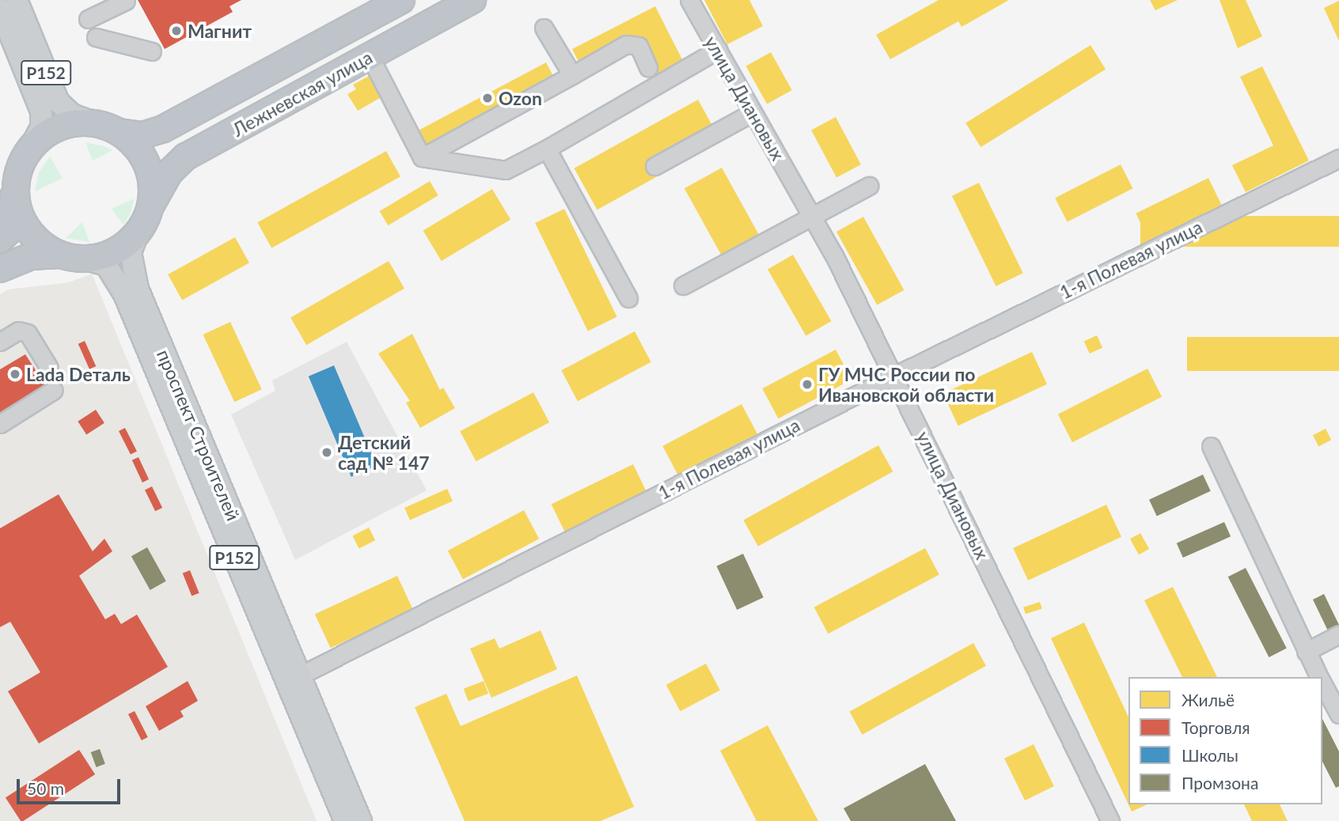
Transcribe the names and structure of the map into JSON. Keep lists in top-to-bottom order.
{
  "streets": {
    "highway": ["Лежневская улица"],
    "main road": ["Р152", "проспект Строителей"],
    "street": ["улица Диановых", "1-я Полевая улица"]
  },
  "crossings": [
    ["Р152", "Лежневская улица"],
    ["Р152", "проспект Строителей"],
    ["Лежневская улица", "проспект Строителей"],
    ["улица Диановых", "1-я Полевая улица"],
    ["1-я Полевая улица", "проспект Строителей"]
  ],
  "places": [
    "Магнит",
    "Ozon",
    "Lada Dеталь",
    "ГУ МЧС России по Ивановской области",
    "Детский сад № 147"
  ],
  "legend": [
    "Жильё",
    "Торговля",
    "Школы",
    "Промзона"
  ],
  "scale_bar": "50 m"
}
